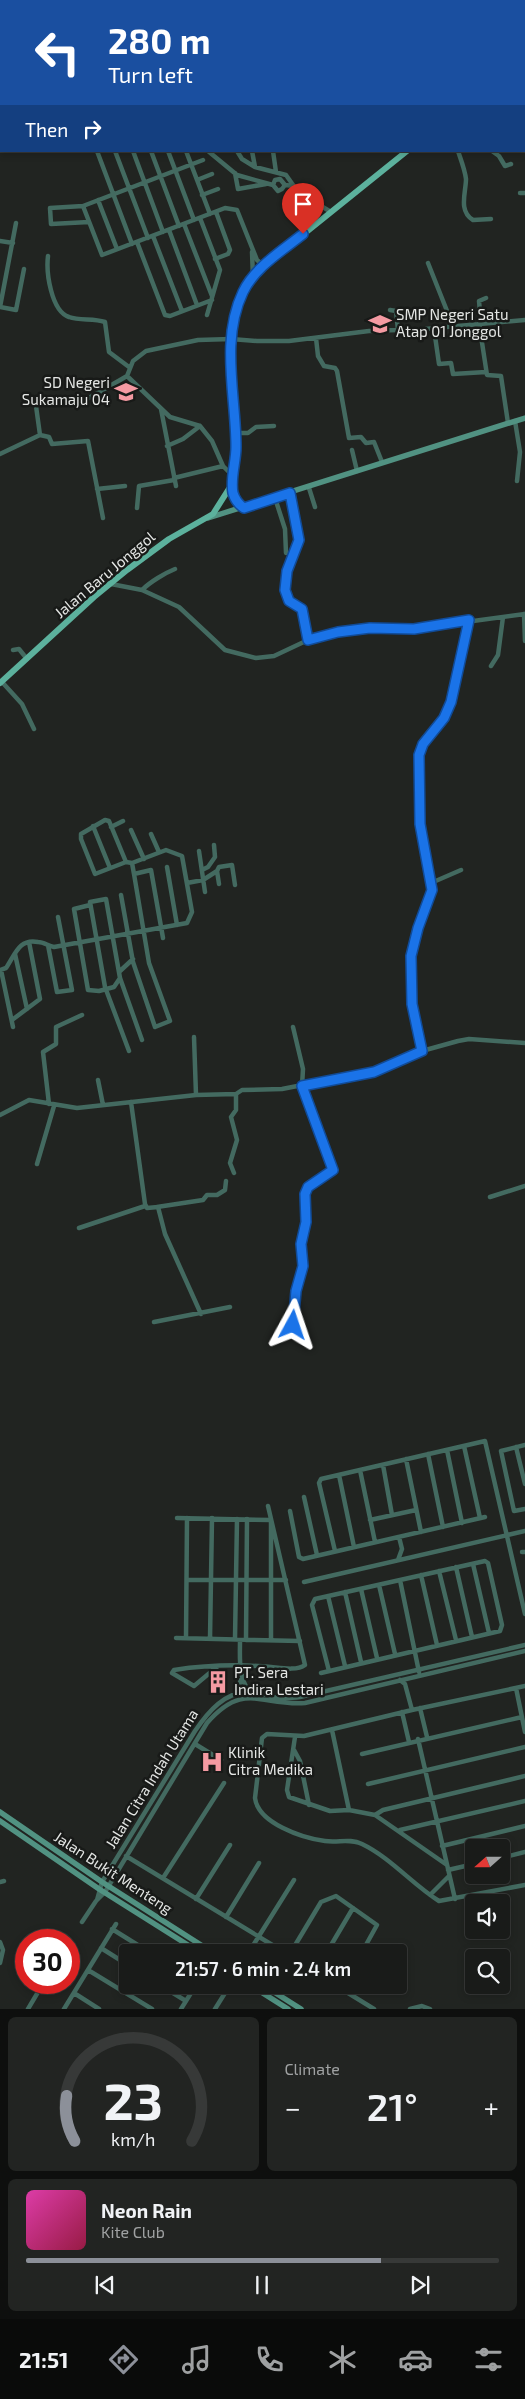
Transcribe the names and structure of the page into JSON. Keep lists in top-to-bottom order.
{
  "streets": {
    "main road": ["Jalan Baru Jonggol"],
    "street": ["Jalan Citra Indah Utama", "Jalan Bukit Menteng"]
  },
  "crossings": [
    ["Jalan Citra Indah Utama", "Jalan Bukit Menteng"]
  ],
  "places": {
    "school or university": ["SMP Negeri Satu Atap 01 Jonggol", "SD Negeri Sukamaju 04"],
    "building": ["PT. Sera Indira Lestari"],
    "hospital": ["Klinik Citra Medika"]
  },
  "north": "left",
  "page": {
    "turn": ["280 m", "Turn left"],
    "then": "Then",
    "limit": "30",
    "trip": "21:57 · 6 min · 2.4 km",
    "tile": "Climate",
    "heat": ["−", "21°", "+"],
    "song": ["Neon Rain", "Kite Club"],
    "tabs": "21:51",
    "gauge": ["23", "km/h"]
  }
}
